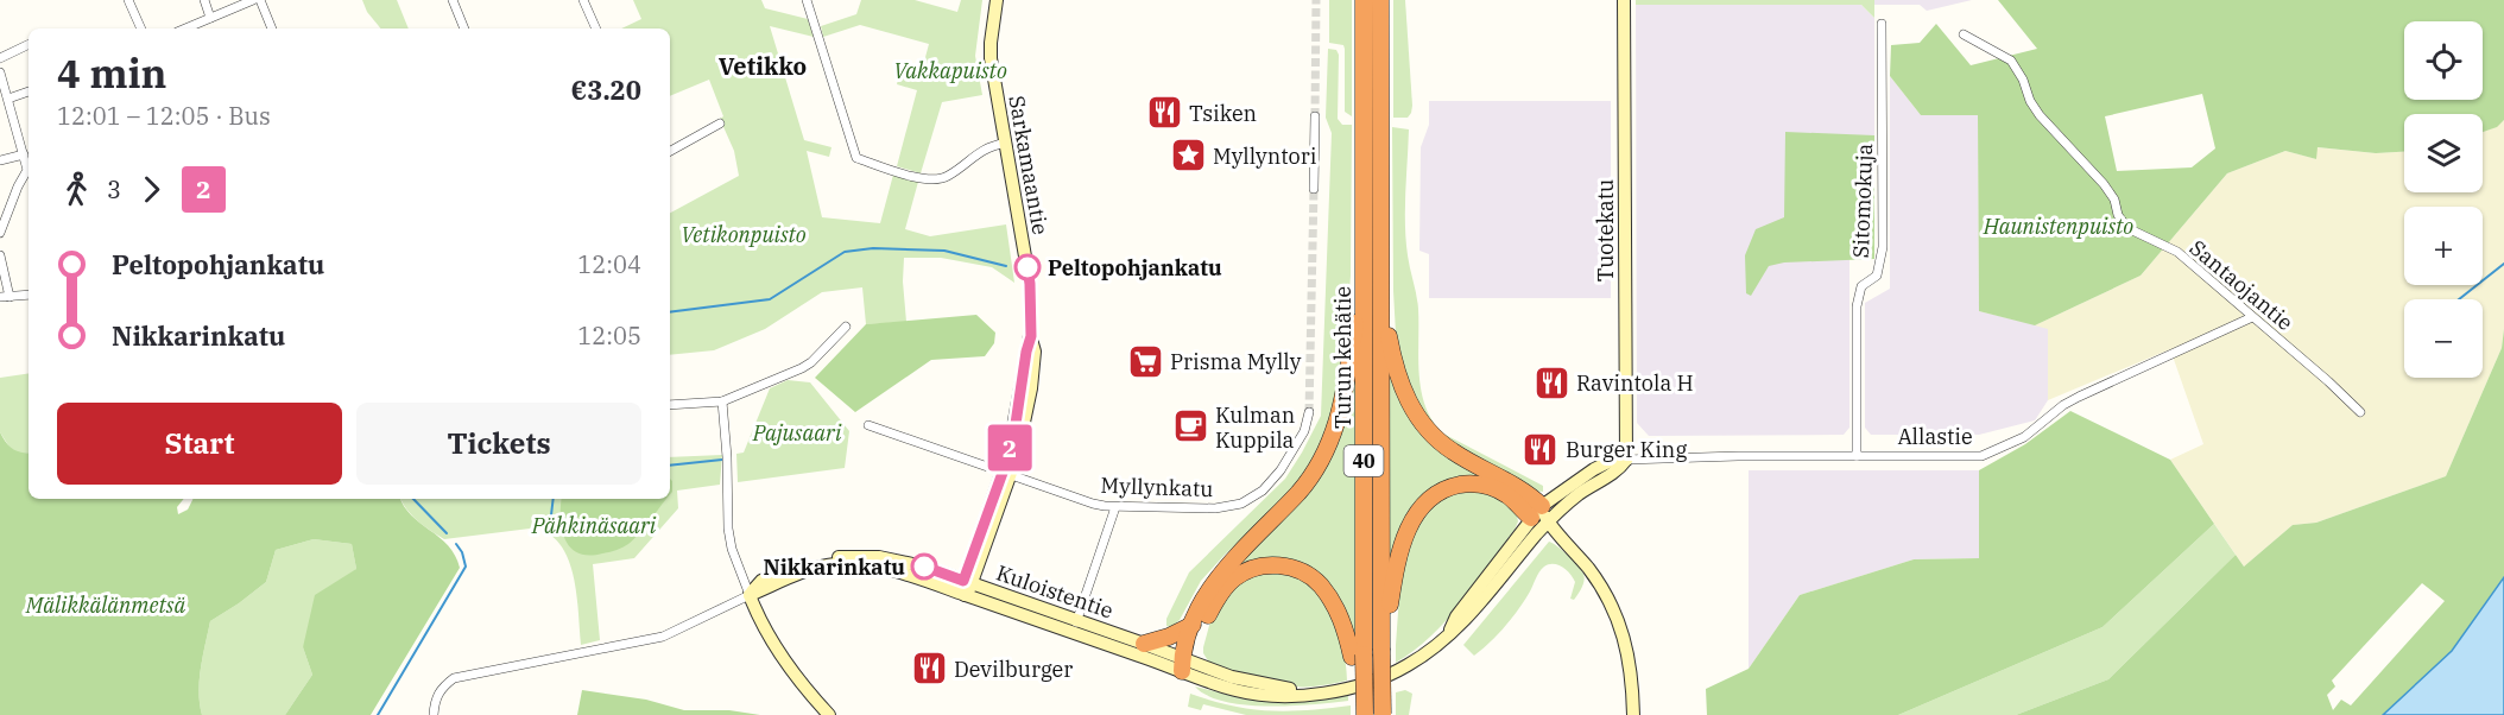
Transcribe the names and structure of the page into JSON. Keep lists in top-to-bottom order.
{
  "streets": {
    "highway": ["Turun kehätie", "40"],
    "street": [
      "Sarkamaantie",
      "Sitomokuja",
      "Tuotekatu",
      "Santaojantie",
      "Allastie",
      "Myllynkatu",
      "Kuloistentie"
    ]
  },
  "crossings": [
    ["Sarkamaantie", "Myllynkatu"],
    ["Sarkamaantie", "Kuloistentie"],
    ["Sitomokuja", "Allastie"],
    ["Tuotekatu", "Allastie"],
    ["Santaojantie", "Allastie"],
    ["Allastie", "Kuloistentie"]
  ],
  "districts": ["Vetikko"],
  "parks": [
    "Vakkapuisto",
    "Haunistenpuisto",
    "Vetikonpuisto",
    "Pajusaari",
    "Pähkinäsaari",
    "Mälikkälänmetsä"
  ],
  "places": {
    "restaurant": [
      "Tsiken",
      "Ravintola H",
      "Burger King",
      "Devilburger"
    ],
    "place": ["Myllyntori"],
    "other": ["Peltopohjankatu", "Nikkarinkatu"],
    "supermarket": ["Prisma Mylly"],
    "cafe": ["Kulman Kuppila"]
  },
  "lines": ["bus line 2"],
  "page": {
    "on_map": "2",
    "map_buttons": ["+", "−"],
    "heading": ["4 min", "12:01 – 12:05 · Bus", "€3.20"],
    "legs": ["3", "2"],
    "list": [
      {
        "name": "Peltopohjankatu",
        "value": "12:04"
      },
      {
        "name": "Nikkarinkatu",
        "value": "12:05"
      }
    ],
    "buttons": ["Start", "Tickets"]
  }
}
